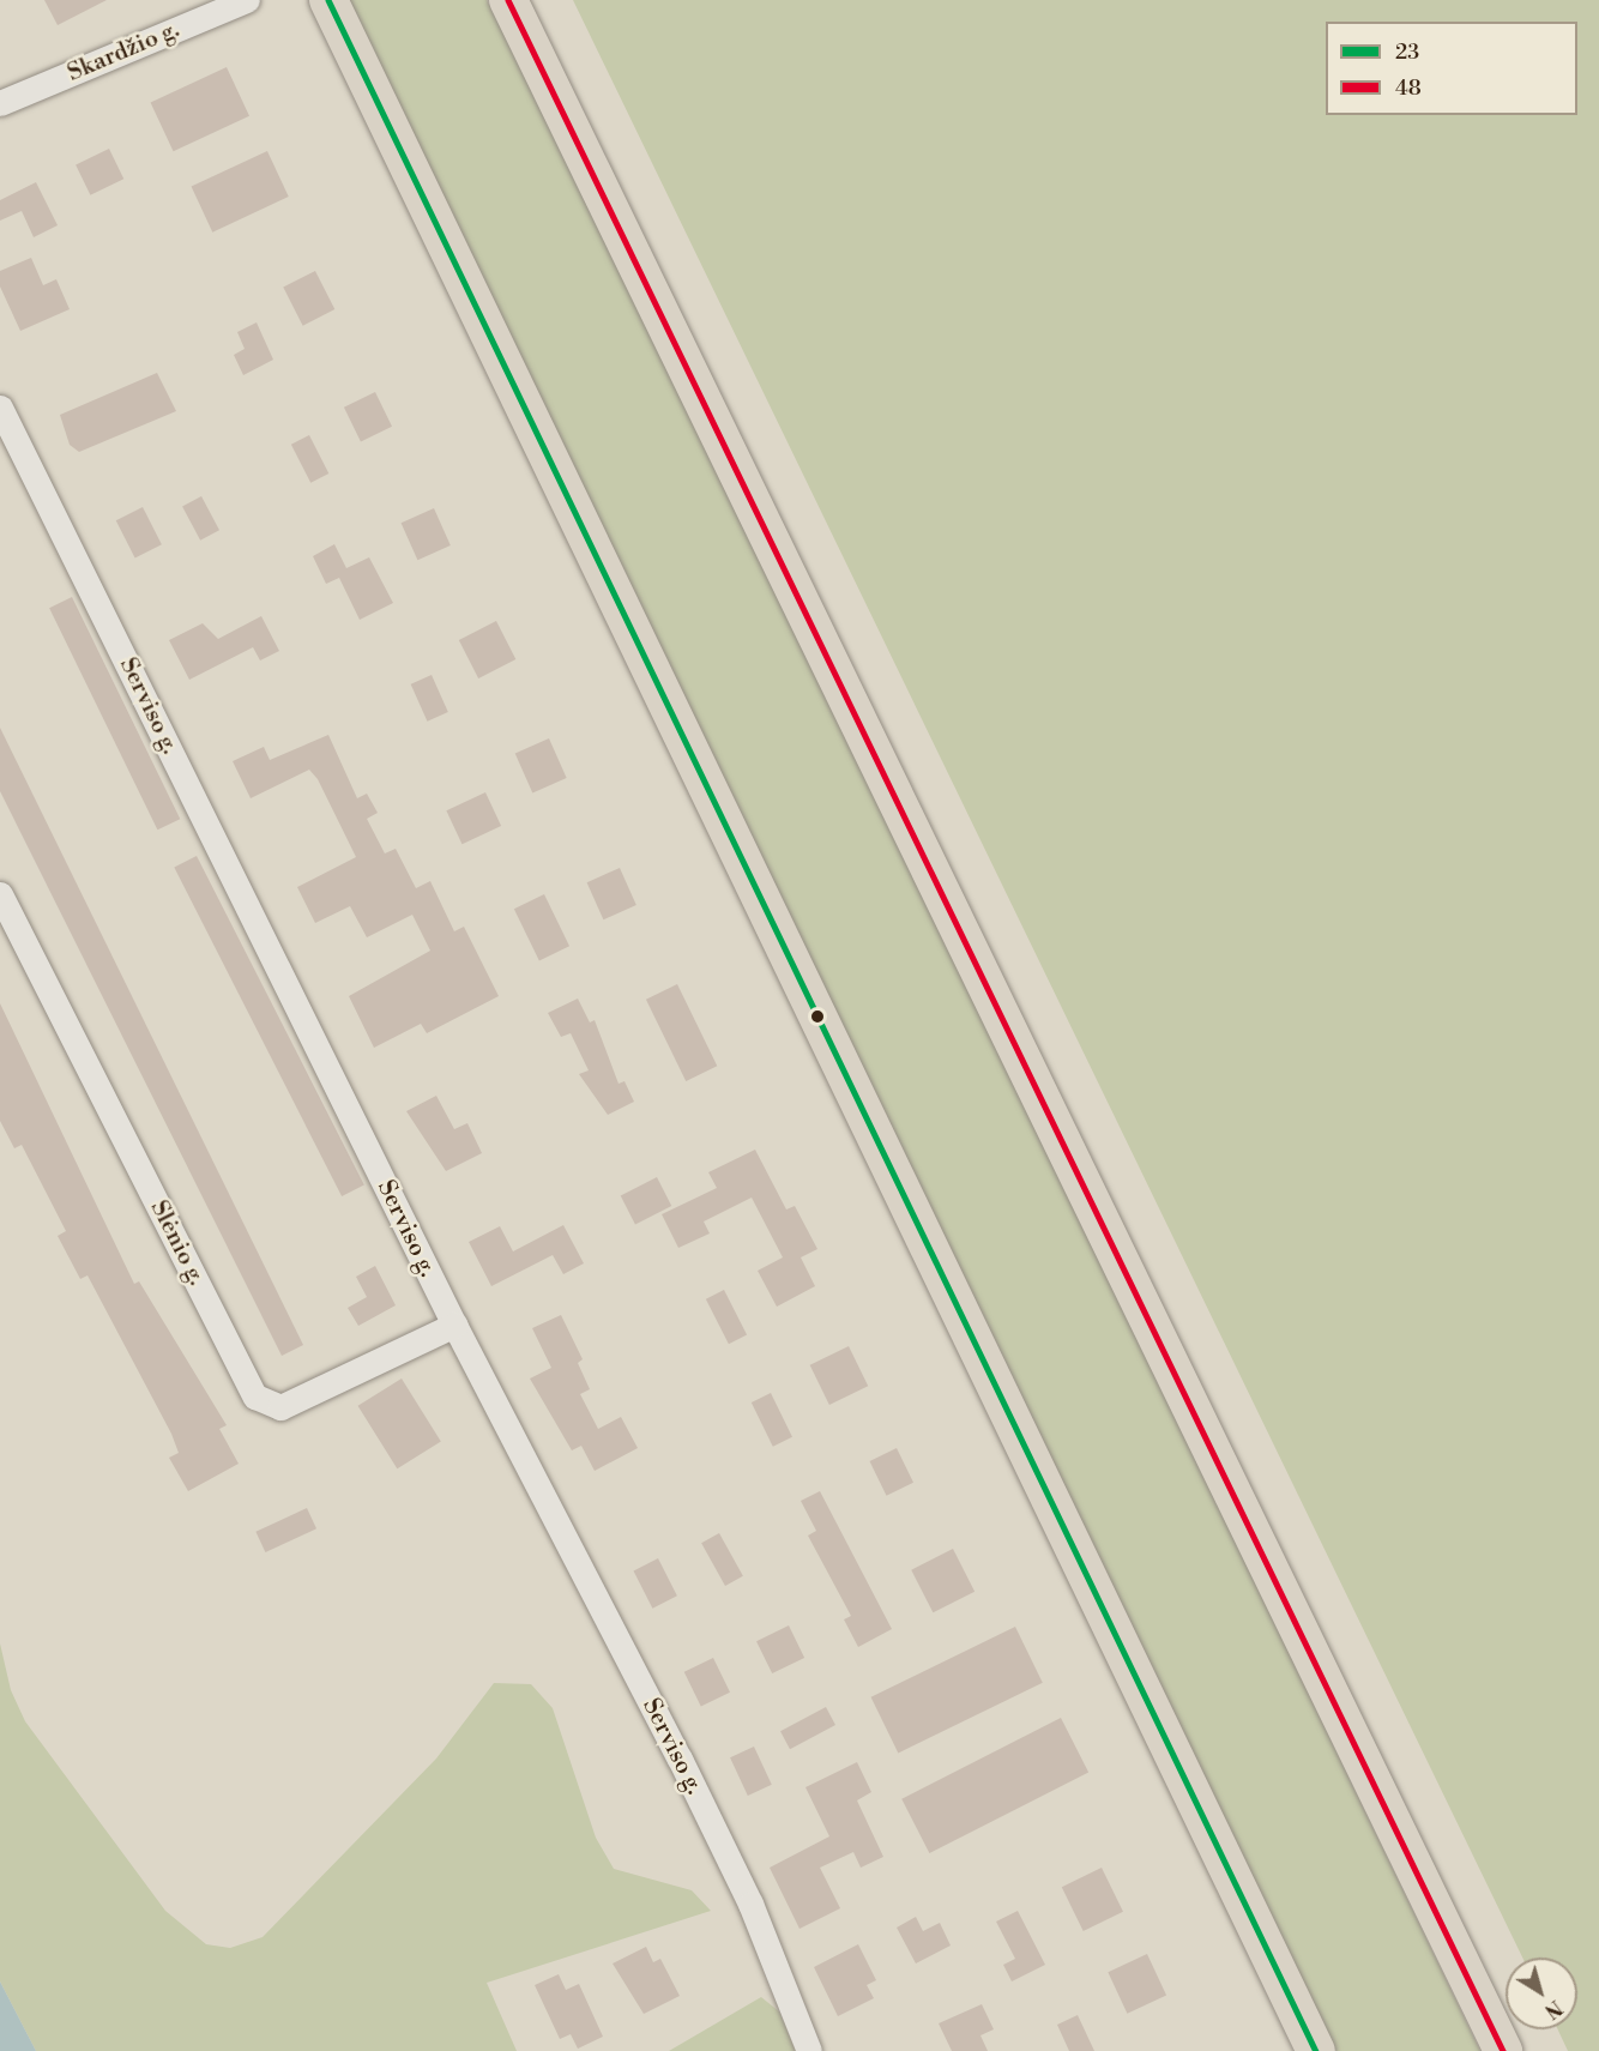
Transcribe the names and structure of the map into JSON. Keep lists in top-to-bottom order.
{
  "streets": {
    "street": ["Skardžio g.", "Serviso g.", "Slėnio g."]
  },
  "crossings": [
    ["Serviso g.", "Slėnio g."]
  ],
  "lines": ["transit line 23", "transit line 48"],
  "legend": ["23", "48"],
  "north": "bottom right"
}
